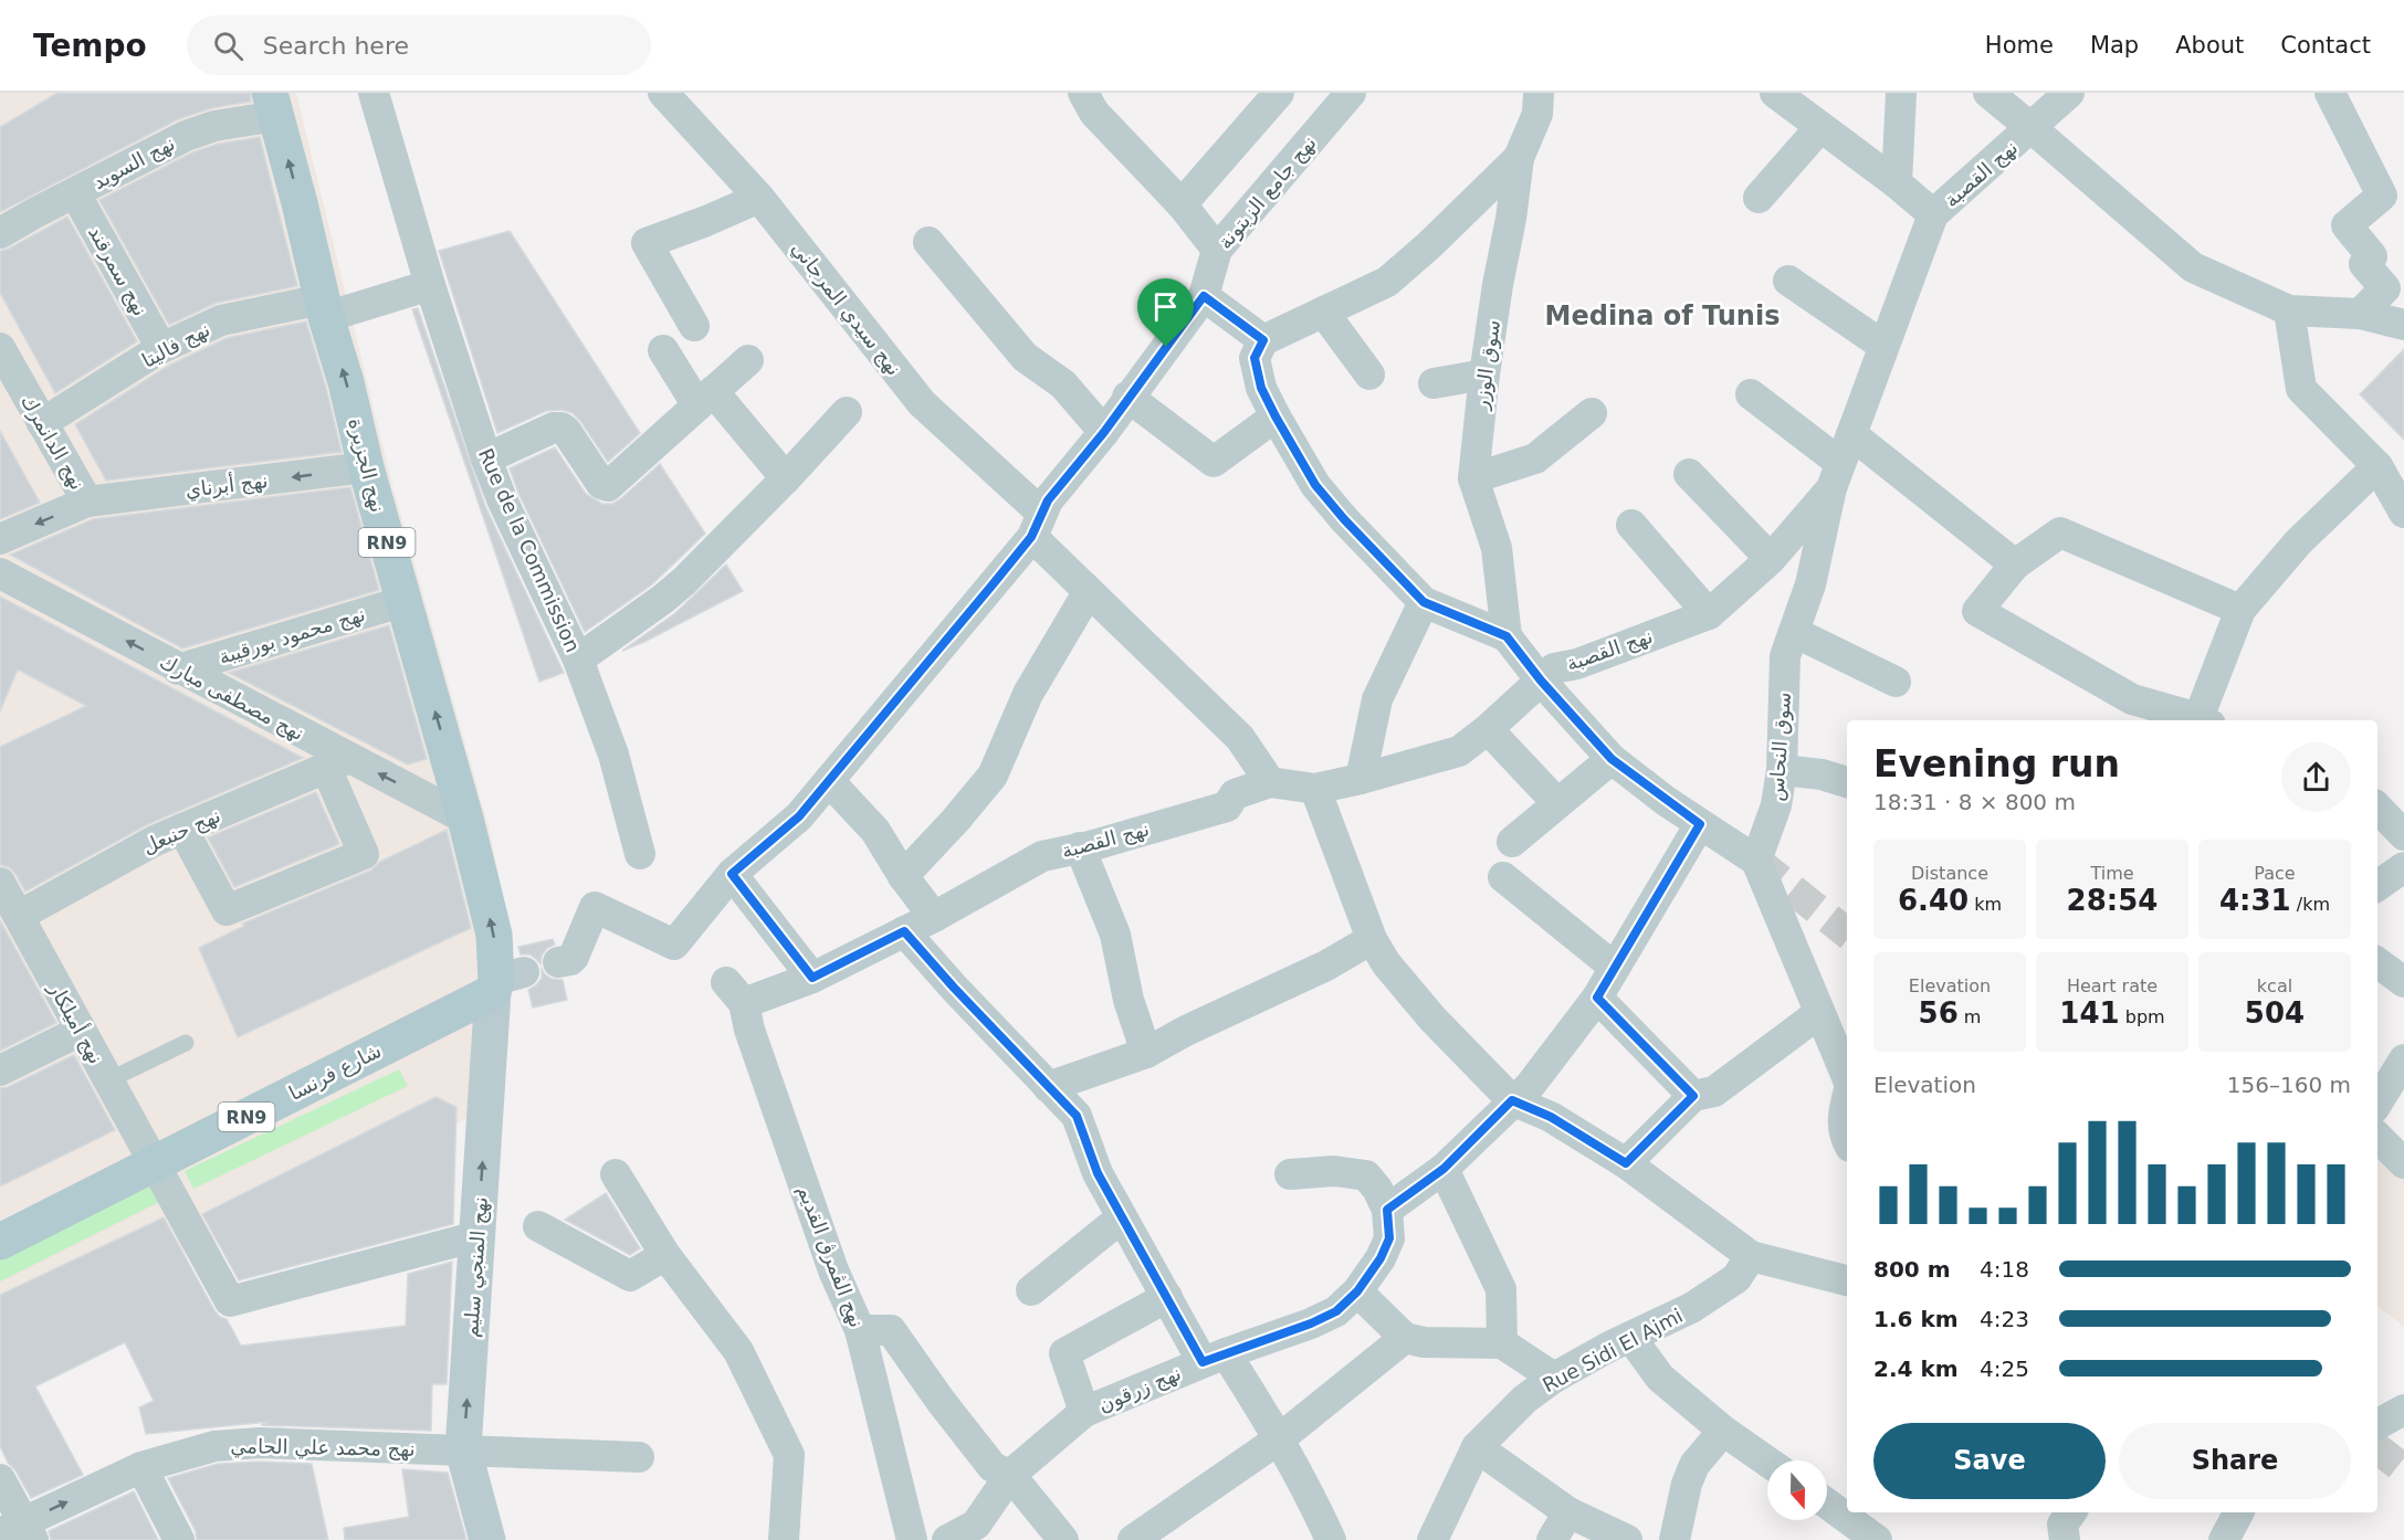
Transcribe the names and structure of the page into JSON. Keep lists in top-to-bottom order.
{
  "streets": {
    "main road": [
      "نهج الجزيرة",
      "RN9",
      "شارع فرنسا",
      "نهج المنجي سليم"
    ],
    "street": [
      "نهج السويد",
      "نهج القصبة",
      "نهج جامع الزيتونة",
      "نهج سمرقند",
      "نهج سيدي المرجاني",
      "نهج فاليتا",
      "سوق الوزر",
      "نهج الدانمرك",
      "نهج أبرناي",
      "Rue de la Commission",
      "نهج محمود بورقيبة",
      "نهج مصطفى مبارك",
      "سوق النحاس",
      "نهج حنبعل",
      "نهج أميلكار",
      "نهج الڨمرڨ القديم",
      "Rue Sidi El Ajmi",
      "نهج زرقون",
      "نهج محمد علي الحامي"
    ]
  },
  "crossings": [
    ["نهج السويد", "نهج سمرقند"],
    ["نهج السويد", "نهج الجزيرة"],
    ["نهج القصبة", "نهج سيدي المرجاني"],
    ["نهج القصبة", "سوق النحاس"],
    ["نهج القصبة", "نهج الڨمرڨ القديم"],
    ["نهج جامع الزيتونة", "نهج سيدي المرجاني"],
    ["نهج سمرقند", "نهج فاليتا"],
    ["نهج فاليتا", "نهج الدانمرك"],
    ["نهج فاليتا", "نهج الجزيرة"],
    ["نهج فاليتا", "Rue de la Commission"],
    ["نهج الدانمرك", "نهج أبرناي"],
    ["نهج الجزيرة", "نهج أبرناي"],
    ["نهج الجزيرة", "نهج محمود بورقيبة"],
    ["نهج الجزيرة", "نهج مصطفى مبارك"],
    ["نهج الجزيرة", "شارع فرنسا"],
    ["نهج الجزيرة", "نهج المنجي سليم"],
    ["نهج محمود بورقيبة", "نهج مصطفى مبارك"],
    ["نهج مصطفى مبارك", "نهج حنبعل"],
    ["نهج حنبعل", "نهج أميلكار"],
    ["نهج أميلكار", "شارع فرنسا"],
    ["نهج أميلكار", "نهج المنجي سليم"],
    ["شارع فرنسا", "نهج المنجي سليم"],
    ["نهج المنجي سليم", "نهج محمد علي الحامي"]
  ],
  "one_way": [
    "نهج الجزيرة",
    "نهج أبرناي",
    "نهج مصطفى مبارك",
    "نهج المنجي سليم"
  ],
  "districts": ["Medina of Tunis"],
  "north": "bottom",
  "page": {
    "header": "Tempo",
    "search": "Search here",
    "nav": [
      "Home",
      "Map",
      "About",
      "Contact"
    ],
    "heading": ["Evening run", "18:31 · 8 × 800 m"],
    "stats": [
      ["Distance", "6.40 km"],
      ["Time", "28:54"],
      ["Pace", "4:31 /km"],
      ["Elevation", "56 m"],
      ["Heart rate", "141 bpm"],
      ["kcal", "504"]
    ],
    "chart": ["Elevation", "156–160 m"],
    "list": [
      {
        "name": "800 m",
        "note": "4:18"
      },
      {
        "name": "1.6 km",
        "note": "4:23"
      },
      {
        "name": "2.4 km",
        "note": "4:25"
      }
    ],
    "buttons": ["Save", "Share"]
  }
}
